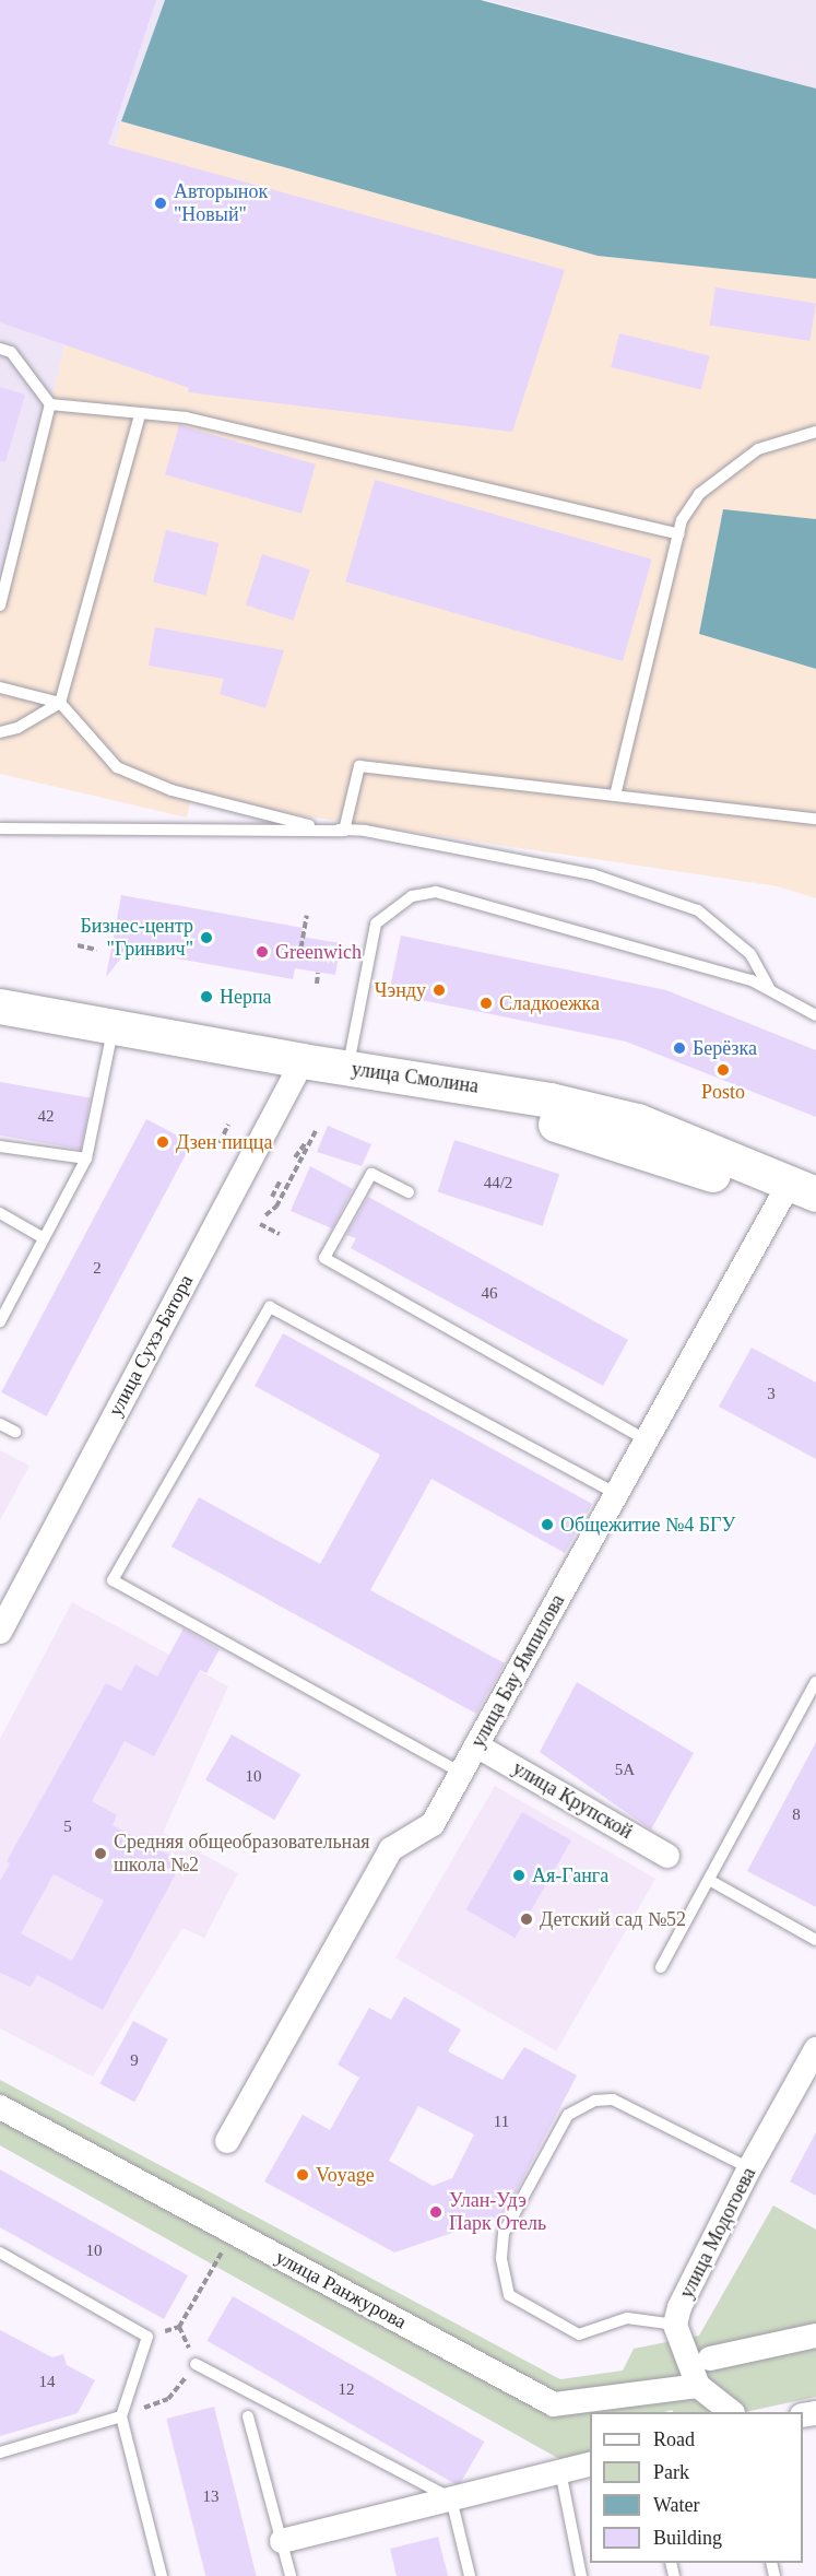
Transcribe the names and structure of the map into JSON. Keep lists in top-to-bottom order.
{
  "streets": {
    "main road": ["улица Смолина"],
    "street": [
      "улица Сухэ-Батора",
      "улица Бау Ямпилова",
      "улица Крупской",
      "улица Модогоева",
      "улица Ранжурова"
    ]
  },
  "crossings": [
    ["улица Смолина", "улица Сухэ-Батора"],
    ["улица Смолина", "улица Бау Ямпилова"],
    ["улица Бау Ямпилова", "улица Крупской"],
    ["улица Модогоева", "улица Ранжурова"]
  ],
  "places": [
    "Авторынок \"Новый\"",
    "Бизнес-центр \"Гринвич\"",
    "Greenwich",
    "Чэнду",
    "Нерпа",
    "Сладкоежка",
    "Берёзка",
    "Posto",
    "Дзен пицца",
    "Общежитие №4 БГУ",
    "Средняя общеобразовательная школа №2",
    "Ая-Ганга",
    "Детский сад №52",
    "Voyage",
    "Улан-Удэ Парк Отель"
  ],
  "house_numbers": [
    "42",
    "44/2",
    "2",
    "46",
    "3",
    "5А",
    "10",
    "8",
    "5",
    "9",
    "11",
    "10",
    "14",
    "12",
    "13"
  ],
  "legend": [
    "Road",
    "Park",
    "Water",
    "Building"
  ]
}
